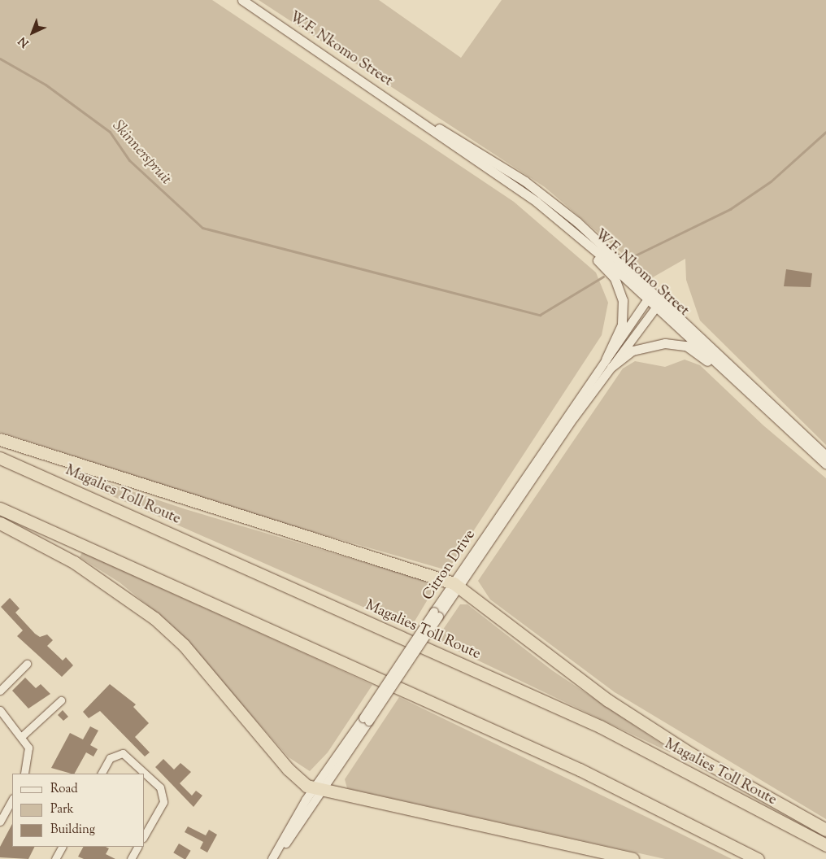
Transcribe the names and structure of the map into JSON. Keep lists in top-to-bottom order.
{
  "streets": {
    "highway": ["Magalies Toll Route"],
    "main road": ["W.F. Nkomo Street"],
    "street": ["Citron Drive"]
  },
  "crossings": [
    ["W.F. Nkomo Street", "Citron Drive"]
  ],
  "water": ["Skinnerspruit"],
  "legend": ["Road", "Park", "Building"],
  "north": "bottom left"
}
